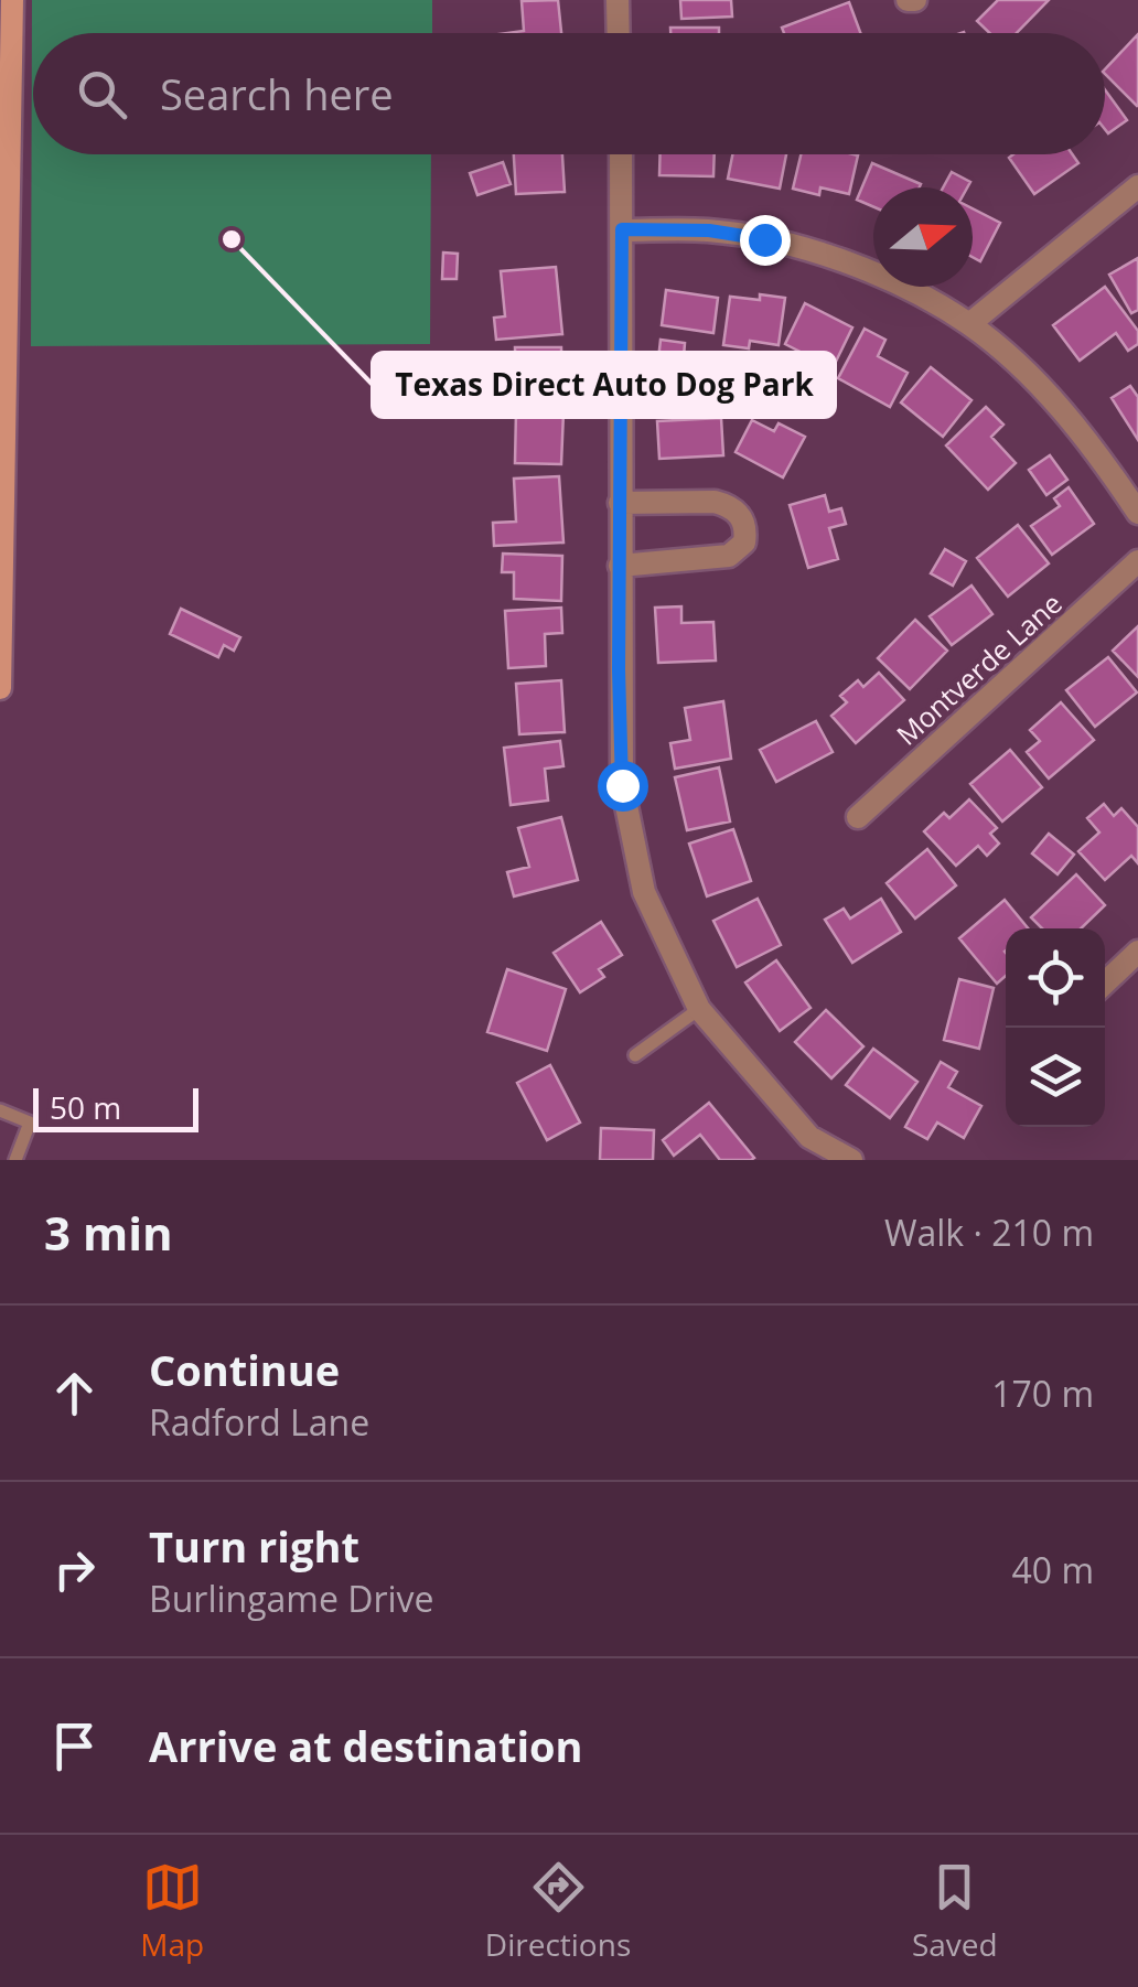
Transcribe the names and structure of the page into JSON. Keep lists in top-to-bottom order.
{
  "streets": {
    "street": ["Montverde Lane"]
  },
  "places": ["Texas Direct Auto Dog Park"],
  "scale_bar": "50 m",
  "north": "right",
  "page": {
    "search": "Search here",
    "scale": "50 m",
    "heading": ["3 min", "Walk · 210 m"],
    "list": [
      ["Continue", "Radford Lane", "170 m"],
      ["Turn right", "Burlingame Drive", "40 m"],
      "Arrive at destination"
    ],
    "nav": ["Map", "Directions", "Saved"]
  }
}
